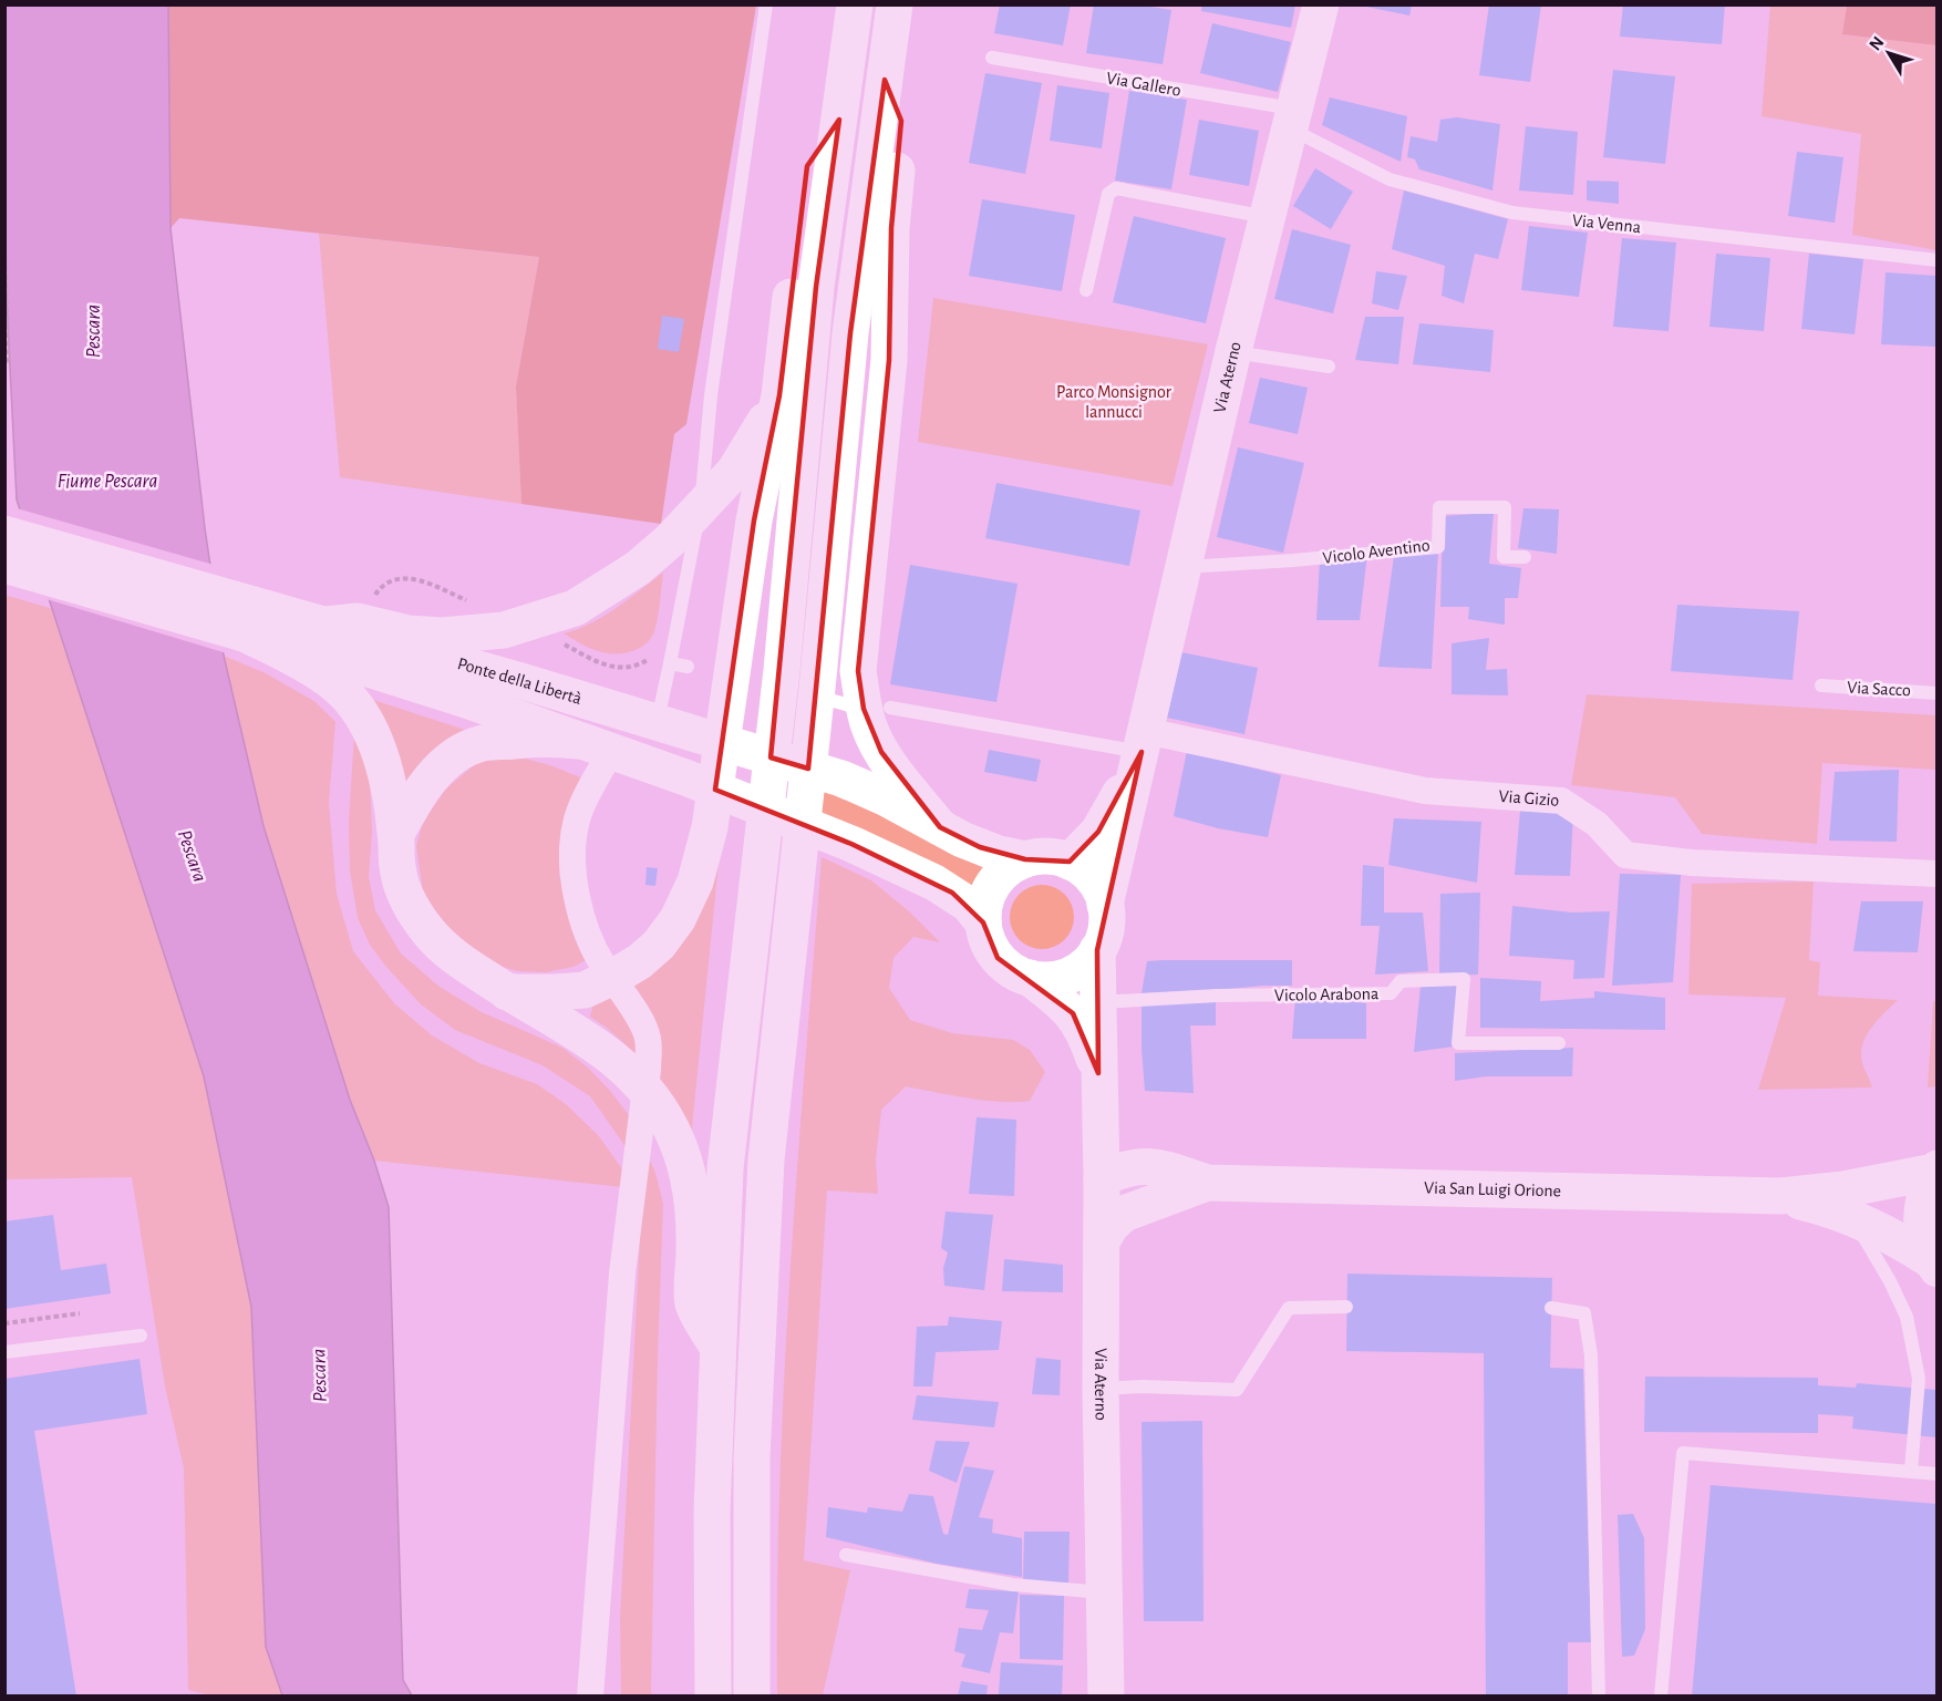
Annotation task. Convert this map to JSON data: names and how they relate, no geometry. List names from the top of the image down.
{
  "streets": {
    "main road": ["Via Aterno", "Ponte della Libertà", "Via San Luigi Orione"],
    "street": ["Via Gizio"],
    "lane": [
      "Via Gallero",
      "Via Venna",
      "Vicolo Aventino",
      "Via Sacco",
      "Vicolo Arabona"
    ]
  },
  "crossings": [
    ["Via Gallero", "Via Venna"],
    ["Via Gallero", "Via Aterno"],
    ["Via Venna", "Via Aterno"],
    ["Via Aterno", "Vicolo Aventino"],
    ["Via Aterno", "Ponte della Libertà"],
    ["Via Aterno", "Via Gizio"],
    ["Via Aterno", "Vicolo Arabona"],
    ["Via Aterno", "Via San Luigi Orione"]
  ],
  "water": ["Pescara", "Fiume Pescara"],
  "parks": ["Parco Monsignor Iannucci"],
  "north": "top left"
}
